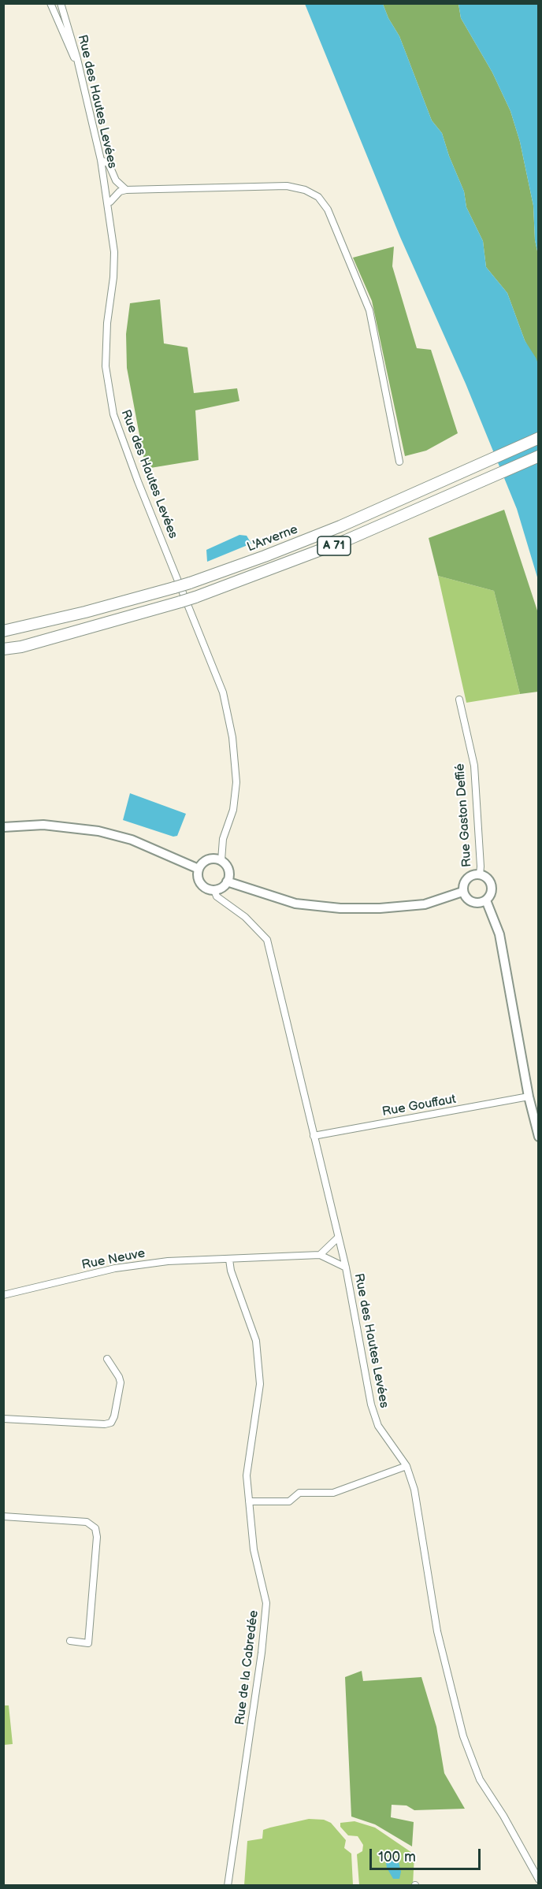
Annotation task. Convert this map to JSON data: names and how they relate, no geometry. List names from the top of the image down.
{
  "streets": {
    "highway": ["L'Arverne", "A 71"],
    "street": [
      "Rue des Hautes Levées",
      "Rue Gaston Deffié",
      "Rue Gouffaut",
      "Rue Neuve",
      "Rue de la Cabredée"
    ]
  },
  "crossings": [
    ["Rue des Hautes Levées", "Rue Gouffaut"],
    ["Rue Neuve", "Rue de la Cabredée"]
  ],
  "scale_bar": "100 m"
}
